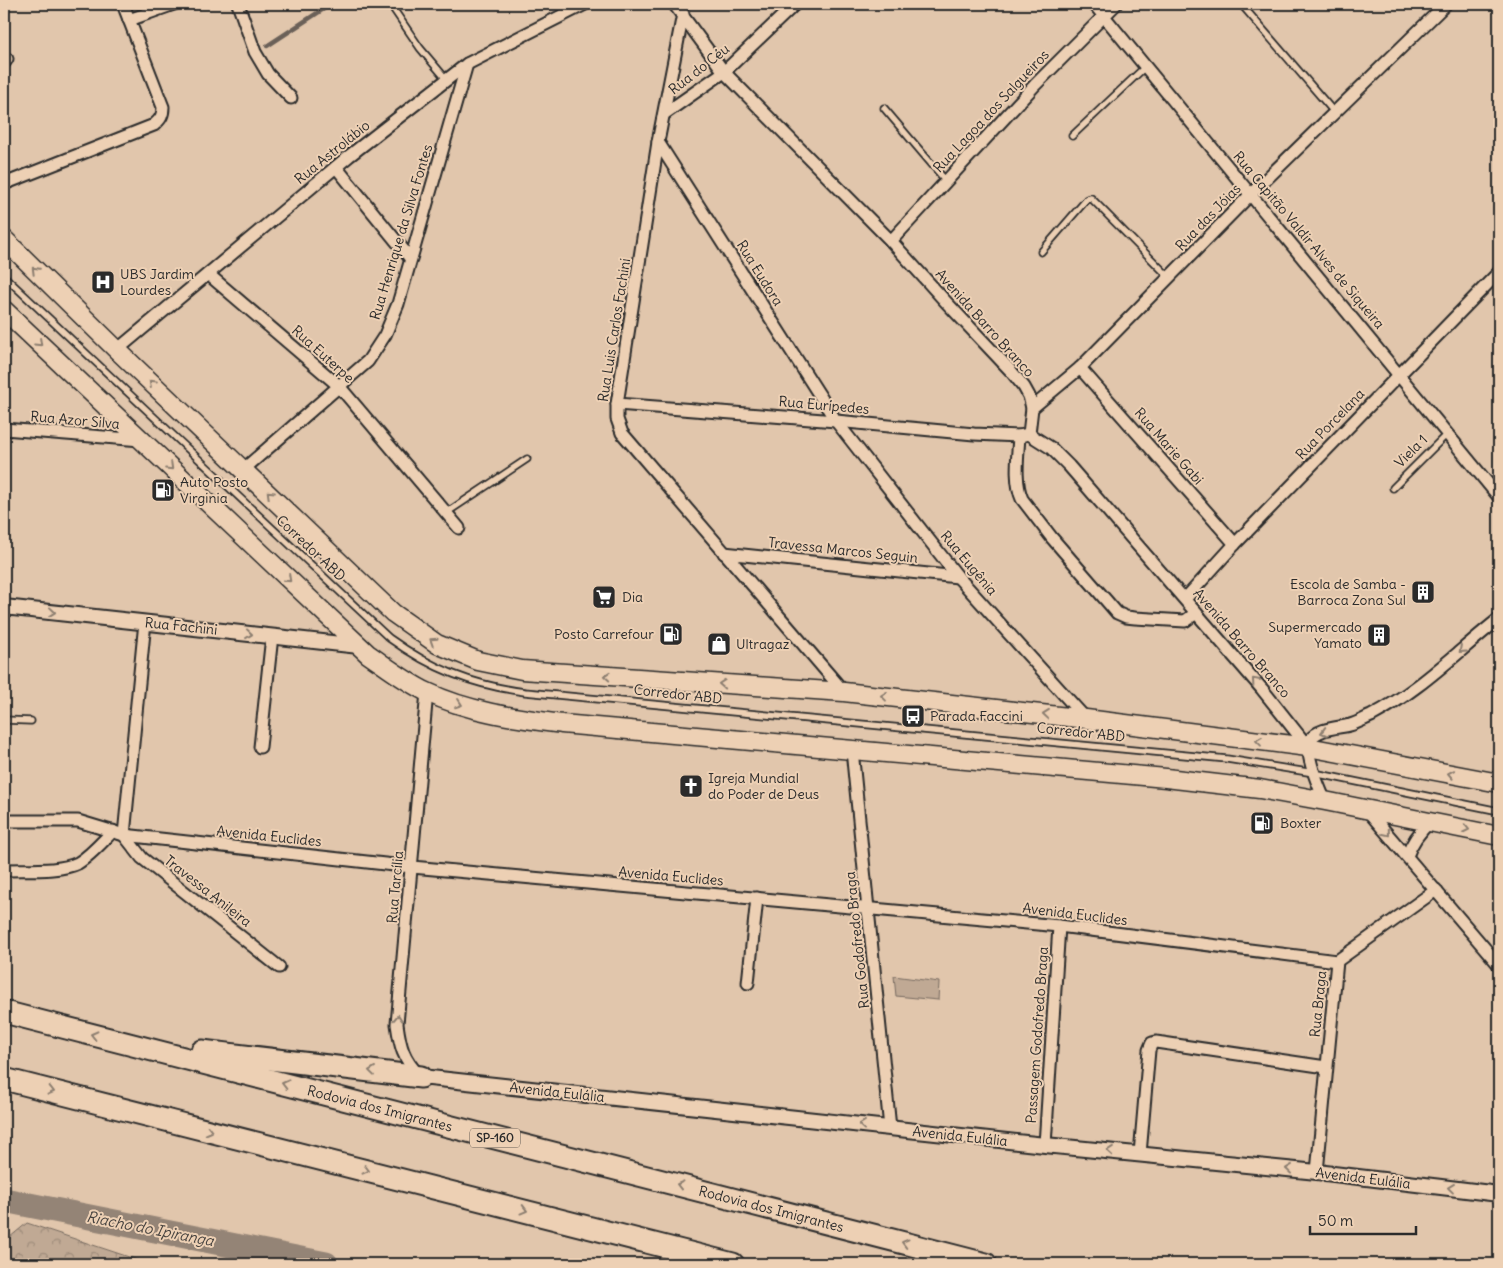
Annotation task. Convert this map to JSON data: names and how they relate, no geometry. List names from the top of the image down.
{
  "streets": {
    "highway": ["Rodovia dos Imigrantes", "SP-160"],
    "street": [
      "Rua do Céu",
      "Rua Lagoa dos Salgueiros",
      "Rua Astrolábio",
      "Rua das Jóias",
      "Rua Henrique da Silva Fontes",
      "Rua Capitão Valdir Alves de Siqueira",
      "Rua Eudora",
      "Avenida Barro Branco",
      "Rua Luis Carlos Fachini",
      "Rua Euterpe",
      "Rua Eurípedes",
      "Rua Azor Silva",
      "Rua Porcelana",
      "Rua Marie Gabi",
      "Travessa Marcos Seguin",
      "Rua Eugênia",
      "Rua Fachini",
      "Avenida Euclides",
      "Rua Tarcília",
      "Travessa Anileira",
      "Rua Godofredo Braga",
      "Rua Braga",
      "Passagem Godofredo Braga",
      "Avenida Eulália"
    ],
    "lane": ["Viela 1", "Corredor ABD"]
  },
  "crossings": [
    ["Rua do Céu", "Avenida Barro Branco"],
    ["Rua do Céu", "Rua Luis Carlos Fachini"],
    ["Rua Lagoa dos Salgueiros", "Rua Capitão Valdir Alves de Siqueira"],
    ["Rua Lagoa dos Salgueiros", "Avenida Barro Branco"],
    ["Rua Astrolábio", "Rua Henrique da Silva Fontes"],
    ["Rua Astrolábio", "Rua Euterpe"],
    ["Rua das Jóias", "Rua Capitão Valdir Alves de Siqueira"],
    ["Rua das Jóias", "Avenida Barro Branco"],
    ["Rua das Jóias", "Rua Marie Gabi"],
    ["Rua Henrique da Silva Fontes", "Rua Euterpe"],
    ["Rua Capitão Valdir Alves de Siqueira", "Rua Porcelana"],
    ["Rua Capitão Valdir Alves de Siqueira", "Viela 1"],
    ["Rua Eudora", "Rua Luis Carlos Fachini"],
    ["Rua Eudora", "Rua Eurípedes"],
    ["Rua Eudora", "Rua Eugênia"],
    ["Avenida Barro Branco", "Rua Luis Carlos Fachini"],
    ["Avenida Barro Branco", "Rua Eurípedes"],
    ["Avenida Barro Branco", "Rua Porcelana"],
    ["Rua Luis Carlos Fachini", "Rua Eurípedes"],
    ["Rua Luis Carlos Fachini", "Travessa Marcos Seguin"],
    ["Rua Eurípedes", "Rua Eugênia"],
    ["Rua Porcelana", "Rua Marie Gabi"],
    ["Travessa Marcos Seguin", "Rua Eugênia"],
    ["Avenida Euclides", "Rua Tarcília"],
    ["Avenida Euclides", "Travessa Anileira"],
    ["Avenida Euclides", "Rua Godofredo Braga"],
    ["Avenida Euclides", "Rua Braga"],
    ["Avenida Euclides", "Passagem Godofredo Braga"],
    ["Rua Tarcília", "Avenida Eulália"],
    ["Rua Godofredo Braga", "Avenida Eulália"],
    ["Rua Braga", "Avenida Eulália"],
    ["Passagem Godofredo Braga", "Avenida Eulália"]
  ],
  "one_way": ["Rua Fachini", "Rua Tarcília", "Avenida Eulália"],
  "water": ["Riacho do Ipiranga"],
  "places": {
    "hospital": ["UBS Jardim Lourdes"],
    "fuel station": ["Auto Posto Virginia", "Posto Carrefour", "Boxter"],
    "building": ["Escola de Samba - Barroca Zona Sul", "Supermercado Yamato"],
    "supermarket": ["Dia"],
    "shop": ["Ultragaz"],
    "bus stop": ["Parada Faccini"],
    "church": ["Igreja Mundial do Poder de Deus"]
  },
  "scale_bar": "50 m"
}
